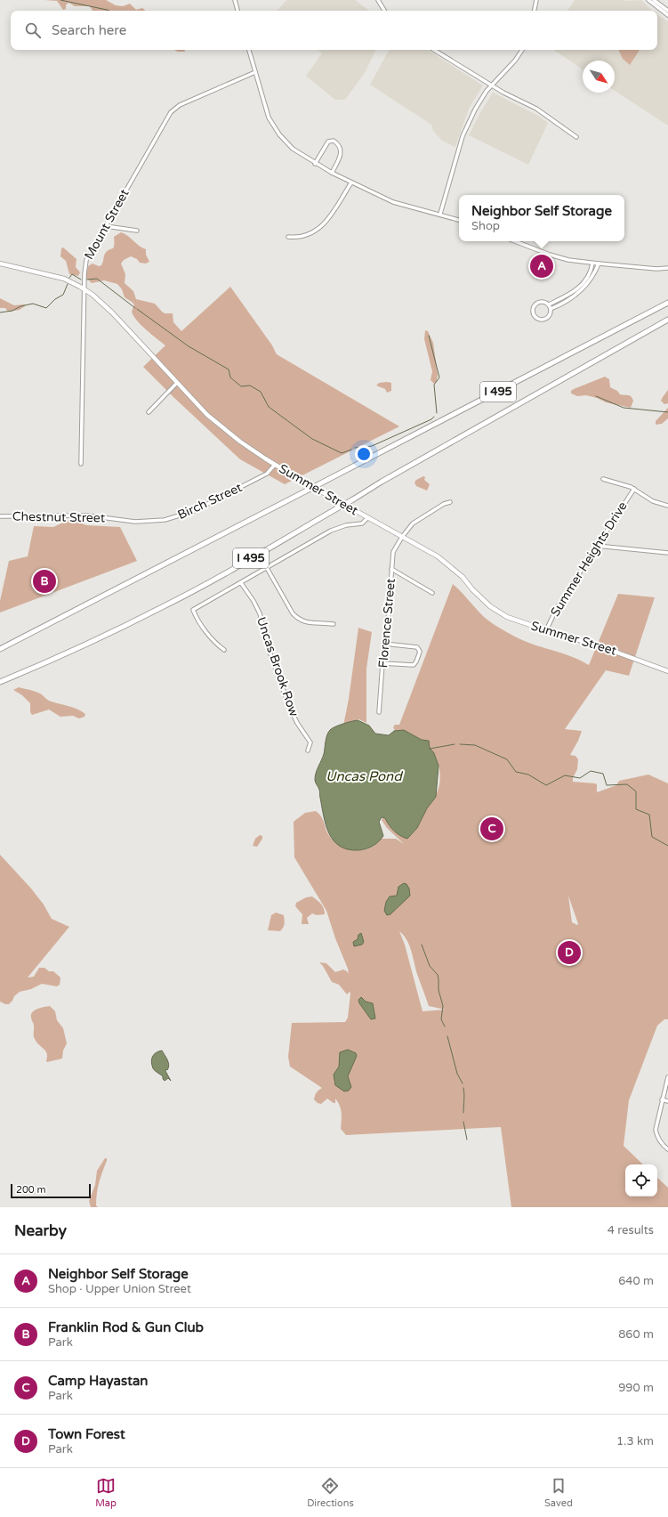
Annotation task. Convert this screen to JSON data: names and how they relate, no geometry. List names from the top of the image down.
{
  "streets": {
    "highway": ["I 495"],
    "main road": ["Summer Street"],
    "street": [
      "Mount Street",
      "Birch Street",
      "Chestnut Street",
      "Summer Heights Drive",
      "Florence Street",
      "Uncas Brook Row"
    ]
  },
  "crossings": [
    ["Mount Street", "Summer Street"],
    ["Summer Street", "Birch Street"],
    ["Summer Street", "Summer Heights Drive"],
    ["Summer Street", "Florence Street"],
    ["Birch Street", "Chestnut Street"]
  ],
  "water": ["Uncas Pond"],
  "scale_bar": "200 m",
  "north": "bottom right",
  "page": {
    "search": "Search here",
    "popup": ["Neighbor Self Storage", "Shop"],
    "pins": [
      "A",
      "B",
      "C",
      "D"
    ],
    "scale": "200 m",
    "heading": ["Nearby", "4 results"],
    "list": [
      {
        "mark": "A",
        "name": "Neighbor Self Storage",
        "note": "Shop · Upper Union Street",
        "value": "640 m"
      },
      {
        "mark": "B",
        "name": "Franklin Rod & Gun Club",
        "note": "Park",
        "value": "860 m"
      },
      {
        "mark": "C",
        "name": "Camp Hayastan",
        "note": "Park",
        "value": "990 m"
      },
      {
        "mark": "D",
        "name": "Town Forest",
        "note": "Park",
        "value": "1.3 km"
      }
    ],
    "nav": ["Map", "Directions", "Saved"]
  }
}
